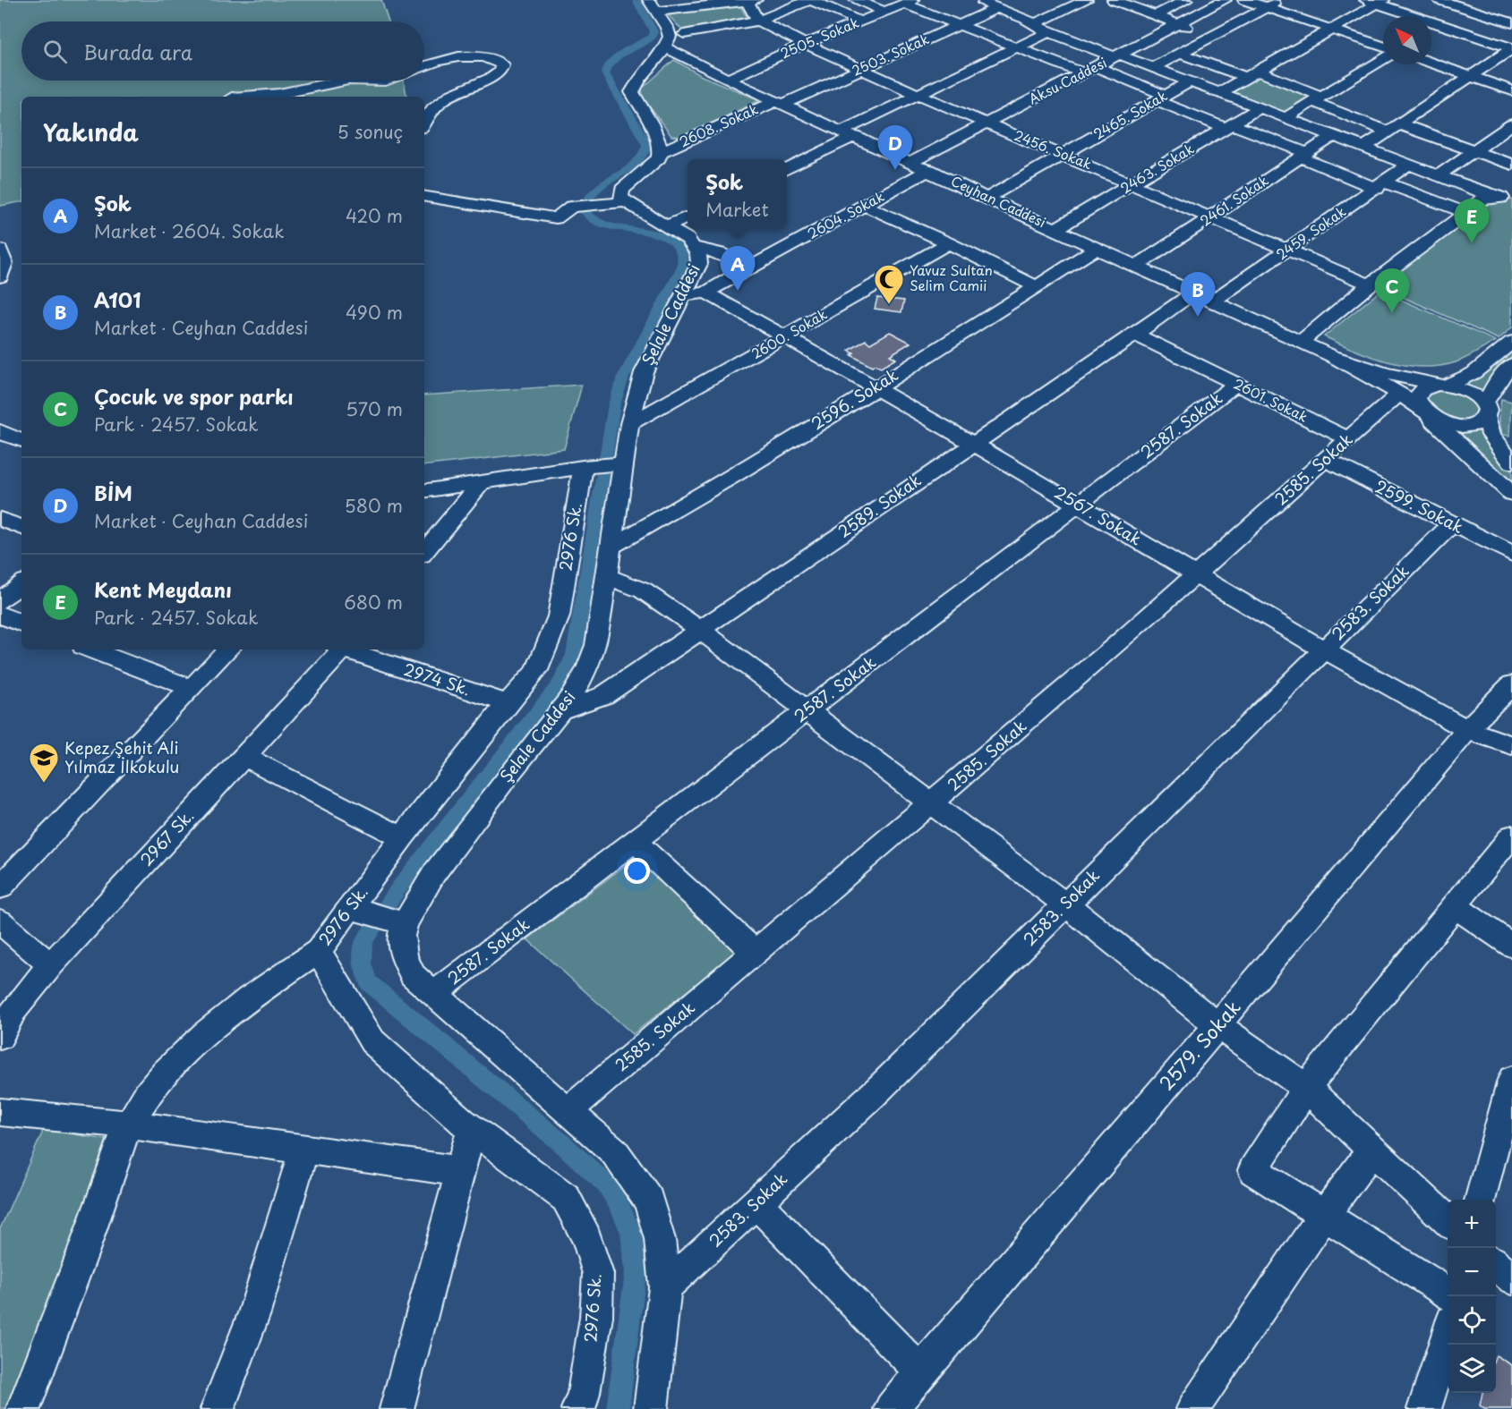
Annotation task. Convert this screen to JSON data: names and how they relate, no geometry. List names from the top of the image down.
{
  "streets": {
    "street": [
      "2505. Sokak",
      "2503. Sokak",
      "Aksu Caddesi",
      "2465. Sokak",
      "2608. Sokak",
      "2456. Sokak",
      "2463. Sokak",
      "2461. Sokak",
      "Ceyhan Caddesi",
      "2604. Sokak",
      "2459. Sokak",
      "Şelale Caddesi",
      "2600. Sokak",
      "2596. Sokak",
      "2601. Sokak",
      "2587. Sokak",
      "2585. Sokak",
      "2589. Sokak",
      "2599. Sokak",
      "2567. Sokak",
      "2976 Sk.",
      "2583. Sokak",
      "2974 Sk.",
      "2967 Sk.",
      "2579. Sokak"
    ]
  },
  "crossings": [
    ["2505. Sokak", "2456. Sokak"],
    ["2505. Sokak", "Ceyhan Caddesi"],
    ["2503. Sokak", "2608. Sokak"],
    ["2503. Sokak", "2456. Sokak"],
    ["2503. Sokak", "Ceyhan Caddesi"],
    ["Aksu Caddesi", "2456. Sokak"],
    ["Aksu Caddesi", "Ceyhan Caddesi"],
    ["2465. Sokak", "2456. Sokak"],
    ["2465. Sokak", "Ceyhan Caddesi"],
    ["2608. Sokak", "Ceyhan Caddesi"],
    ["2456. Sokak", "2463. Sokak"],
    ["2456. Sokak", "2461. Sokak"],
    ["2456. Sokak", "2459. Sokak"],
    ["2463. Sokak", "Ceyhan Caddesi"],
    ["2461. Sokak", "Ceyhan Caddesi"],
    ["Ceyhan Caddesi", "2604. Sokak"],
    ["Ceyhan Caddesi", "2459. Sokak"],
    ["Ceyhan Caddesi", "2596. Sokak"],
    ["Ceyhan Caddesi", "2585. Sokak"],
    ["Ceyhan Caddesi", "2589. Sokak"],
    ["2604. Sokak", "2567. Sokak"],
    ["Şelale Caddesi", "2600. Sokak"],
    ["Şelale Caddesi", "2596. Sokak"],
    ["Şelale Caddesi", "2587. Sokak"],
    ["Şelale Caddesi", "2585. Sokak"],
    ["Şelale Caddesi", "2589. Sokak"],
    ["Şelale Caddesi", "2976 Sk."],
    ["Şelale Caddesi", "2583. Sokak"],
    ["2600. Sokak", "2567. Sokak"],
    ["2596. Sokak", "2567. Sokak"],
    ["2601. Sokak", "2587. Sokak"],
    ["2601. Sokak", "2585. Sokak"],
    ["2601. Sokak", "2589. Sokak"],
    ["2587. Sokak", "2567. Sokak"],
    ["2585. Sokak", "2599. Sokak"],
    ["2585. Sokak", "2567. Sokak"],
    ["2589. Sokak", "2567. Sokak"],
    ["2599. Sokak", "2583. Sokak"],
    ["2567. Sokak", "2583. Sokak"],
    ["2567. Sokak", "2579. Sokak"],
    ["2976 Sk.", "2974 Sk."]
  ],
  "places": {
    "mosque": ["Yavuz Sultan Selim Camii"],
    "school or university": ["Kepez Şehit Ali Yılmaz İlkokulu"]
  },
  "north": "top left",
  "page": {
    "search": "Burada ara",
    "heading": ["Yakında", "5 sonuç"],
    "pins": [
      "D",
      "E",
      "A",
      "C",
      "B"
    ],
    "popup": ["Şok", "Market"],
    "list": [
      {
        "mark": "A",
        "name": "Şok",
        "note": "Market · 2604. Sokak",
        "value": "420 m"
      },
      {
        "mark": "B",
        "name": "A101",
        "note": "Market · Ceyhan Caddesi",
        "value": "490 m"
      },
      {
        "mark": "C",
        "name": "Çocuk ve spor parkı",
        "note": "Park · 2457. Sokak",
        "value": "570 m"
      },
      {
        "mark": "D",
        "name": "BİM",
        "note": "Market · Ceyhan Caddesi",
        "value": "580 m"
      },
      {
        "mark": "E",
        "name": "Kent Meydanı",
        "note": "Park · 2457. Sokak",
        "value": "680 m"
      }
    ],
    "map_buttons": ["+", "−"]
  }
}
